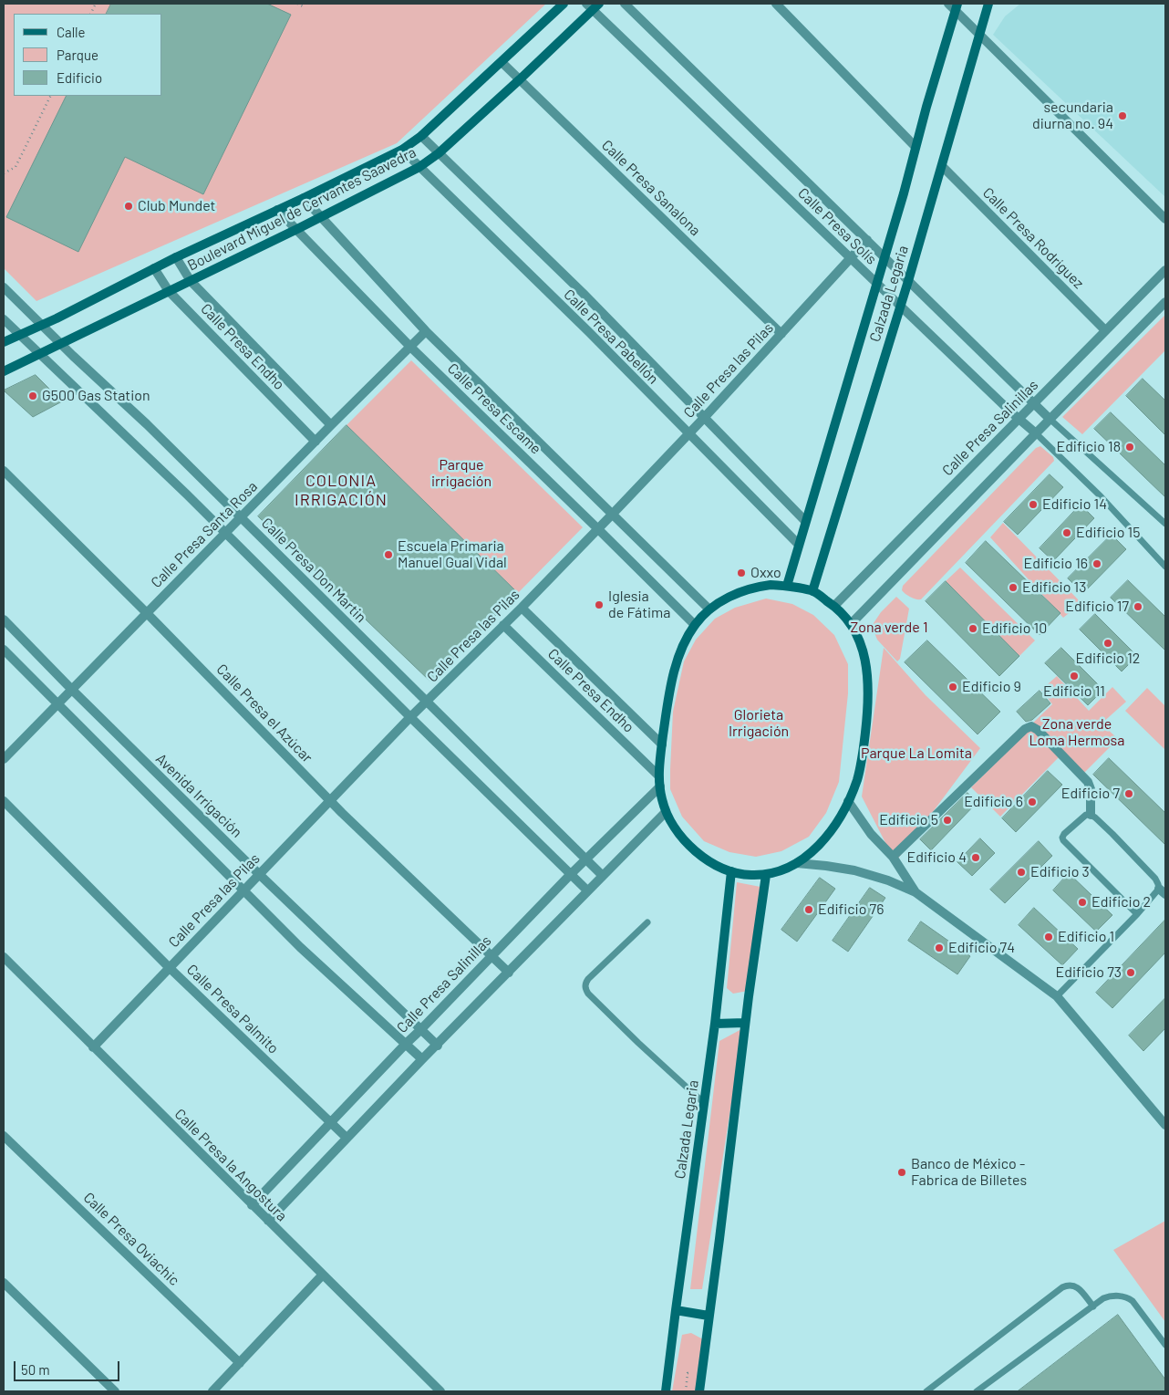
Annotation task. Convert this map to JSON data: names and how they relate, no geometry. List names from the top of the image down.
{
  "streets": {
    "main road": ["Boulevard Miguel de Cervantes Saavedra", "Calzada Legaria"],
    "street": [
      "Calle Presa Sanalona",
      "Calle Presa Solís",
      "Calle Presa Rodríguez",
      "Calle Presa Pabellón",
      "Calle Presa Endho",
      "Calle Presa las Pilas",
      "Calle Presa Escame",
      "Calle Presa Salinillas",
      "Calle Presa Santa Rosa",
      "Calle Presa Don Martin",
      "Calle Presa el Azúcar",
      "Avenida Irrigación",
      "Calle Presa Palmito",
      "Calle Presa la Angostura",
      "Calle Presa Oviachic"
    ]
  },
  "crossings": [
    ["Calle Presa Sanalona", "Boulevard Miguel de Cervantes Saavedra"],
    ["Calle Presa Sanalona", "Calle Presa las Pilas"],
    ["Boulevard Miguel de Cervantes Saavedra", "Calle Presa Solís"],
    ["Boulevard Miguel de Cervantes Saavedra", "Calle Presa Pabellón"],
    ["Boulevard Miguel de Cervantes Saavedra", "Calle Presa Endho"],
    ["Boulevard Miguel de Cervantes Saavedra", "Calle Presa Escame"],
    ["Boulevard Miguel de Cervantes Saavedra", "Calle Presa Don Martin"],
    ["Calle Presa Solís", "Calzada Legaria"],
    ["Calle Presa Solís", "Calle Presa las Pilas"],
    ["Calle Presa Solís", "Calle Presa Salinillas"],
    ["Calle Presa Rodríguez", "Calzada Legaria"],
    ["Calle Presa Rodríguez", "Calle Presa Salinillas"],
    ["Calzada Legaria", "Calle Presa Pabellón"],
    ["Calle Presa Pabellón", "Calle Presa las Pilas"],
    ["Calle Presa Endho", "Calle Presa las Pilas"],
    ["Calle Presa Endho", "Calle Presa Santa Rosa"],
    ["Calle Presa las Pilas", "Calle Presa Escame"],
    ["Calle Presa las Pilas", "Calle Presa Don Martin"],
    ["Calle Presa las Pilas", "Calle Presa el Azúcar"],
    ["Calle Presa las Pilas", "Avenida Irrigación"],
    ["Calle Presa las Pilas", "Calle Presa Palmito"],
    ["Calle Presa las Pilas", "Calle Presa la Angostura"],
    ["Calle Presa Escame", "Calle Presa Santa Rosa"],
    ["Calle Presa Salinillas", "Calle Presa Don Martin"],
    ["Calle Presa Salinillas", "Calle Presa el Azúcar"],
    ["Calle Presa Salinillas", "Avenida Irrigación"],
    ["Calle Presa Salinillas", "Calle Presa Palmito"],
    ["Calle Presa Salinillas", "Calle Presa la Angostura"],
    ["Calle Presa Santa Rosa", "Calle Presa Don Martin"],
    ["Calle Presa Santa Rosa", "Calle Presa el Azúcar"],
    ["Calle Presa Santa Rosa", "Avenida Irrigación"]
  ],
  "districts": ["COLONIA IRRIGACIÓN"],
  "parks": [
    "Parque irrigación",
    "Zona verde 1",
    "Glorieta Irrigación",
    "Zona verde Loma Hermosa",
    "Parque La Lomita"
  ],
  "places": [
    "secundaria diurna no. 94",
    "Club Mundet",
    "G500 Gas Station",
    "Edificio 18",
    "Edificio 14",
    "Edificio 15",
    "Escuela Primaria Manuel Gual Vidal",
    "Edificio 16",
    "Oxxo",
    "Edificio 13",
    "Iglesia de Fátima",
    "Edificio 17",
    "Edificio 10",
    "Edificio 12",
    "Edificio 11",
    "Edificio 9",
    "Edificio 7",
    "Edificio 6",
    "Edificio 5",
    "Edificio 4",
    "Edificio 3",
    "Edificio 2",
    "Edificio 76",
    "Edificio 1",
    "Edificio 74",
    "Edificio 73",
    "Banco de México - Fabrica de Billetes"
  ],
  "legend": ["Calle", "Parque", "Edificio"],
  "scale_bar": "50 m"
}
